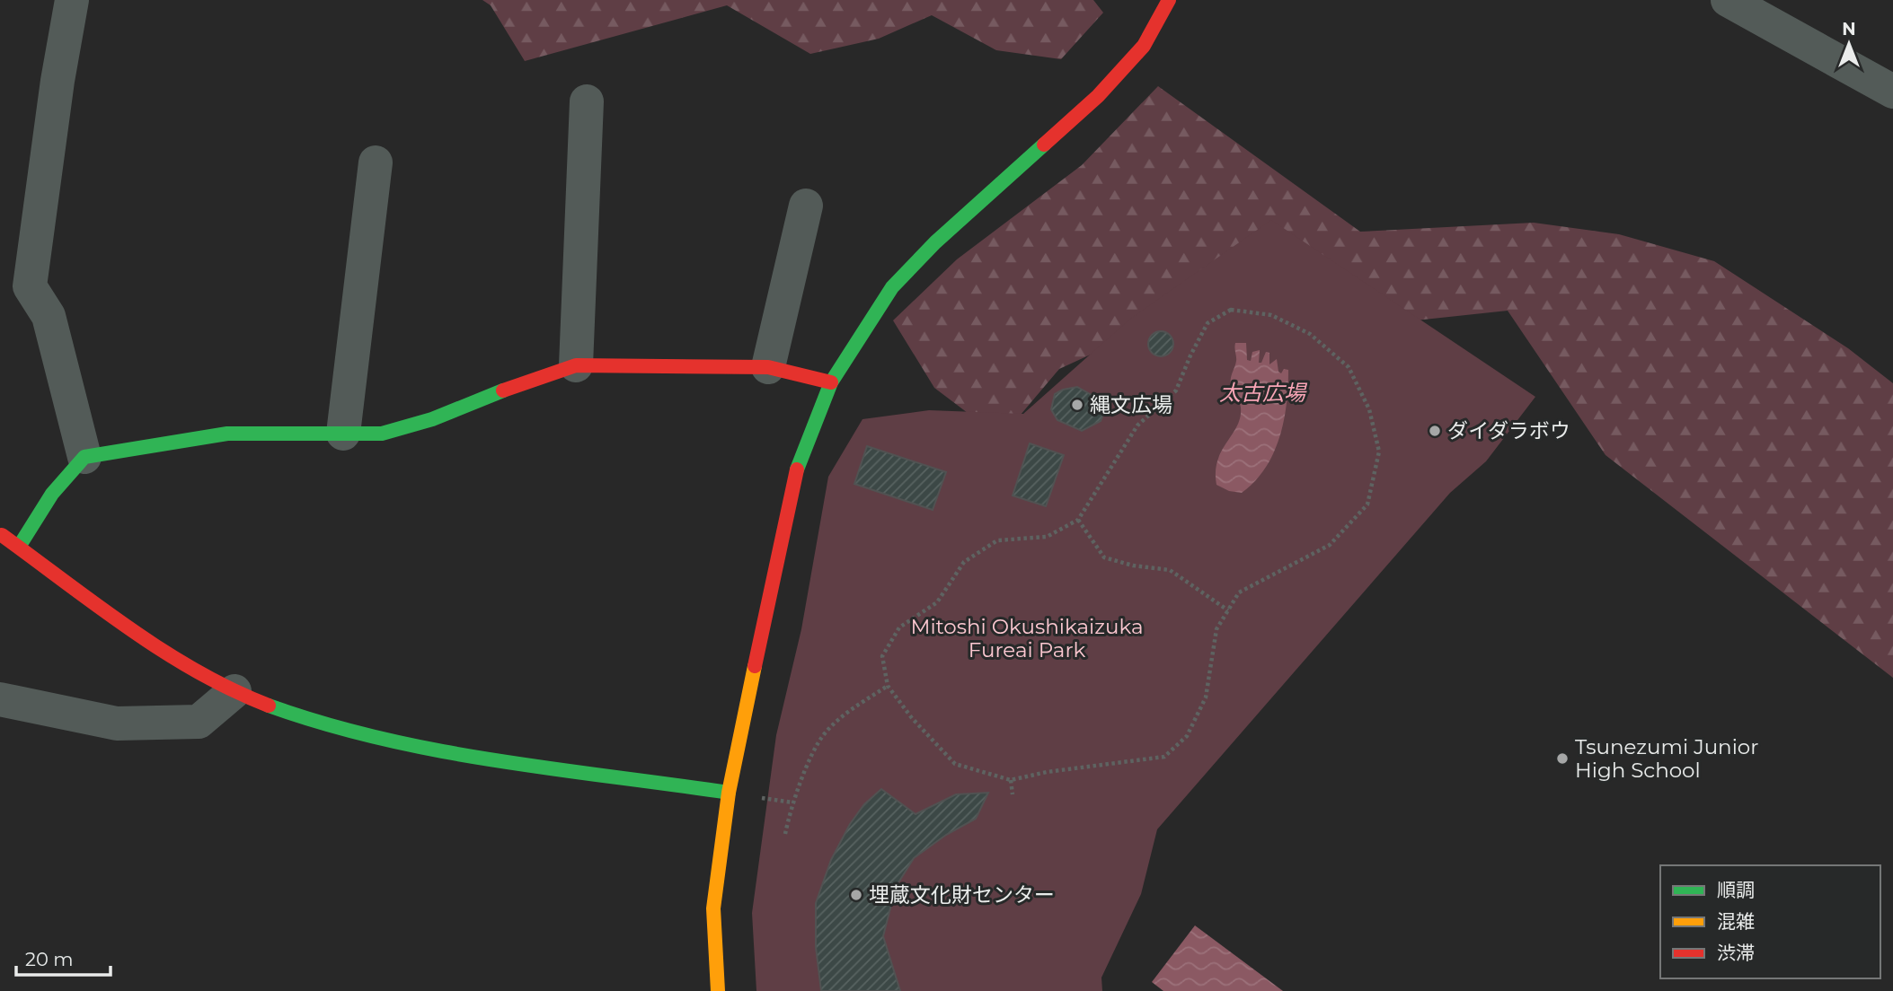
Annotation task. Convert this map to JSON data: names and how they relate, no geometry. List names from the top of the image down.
{
  "water": ["太古広場"],
  "parks": ["Mitoshi Okushikaizuka Fureai Park"],
  "places": [
    "縄文広場",
    "ダイダラボウ",
    "Tsunezumi Junior High School",
    "埋蔵文化財センター"
  ],
  "legend": ["順調", "混雑", "渋滞"],
  "scale_bar": "20 m",
  "north": "top"
}
